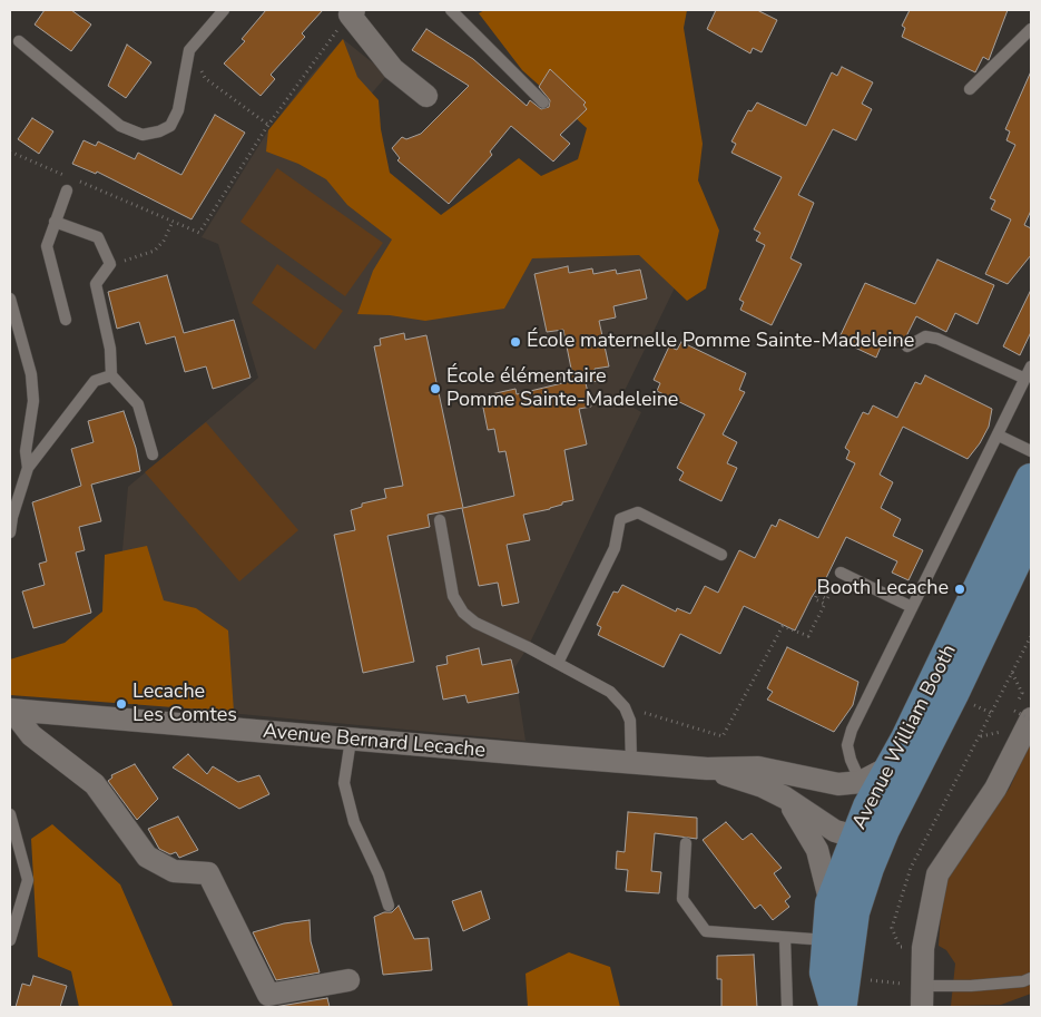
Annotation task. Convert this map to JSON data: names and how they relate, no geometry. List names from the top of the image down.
{
  "streets": {
    "street": ["Avenue William Booth", "Avenue Bernard Lecache"]
  },
  "crossings": [
    ["Avenue William Booth", "Avenue Bernard Lecache"]
  ],
  "places": [
    "École maternelle Pomme Sainte-Madeleine",
    "École élémentaire Pomme Sainte-Madeleine",
    "Booth Lecache",
    "Lecache Les Comtes"
  ]
}
